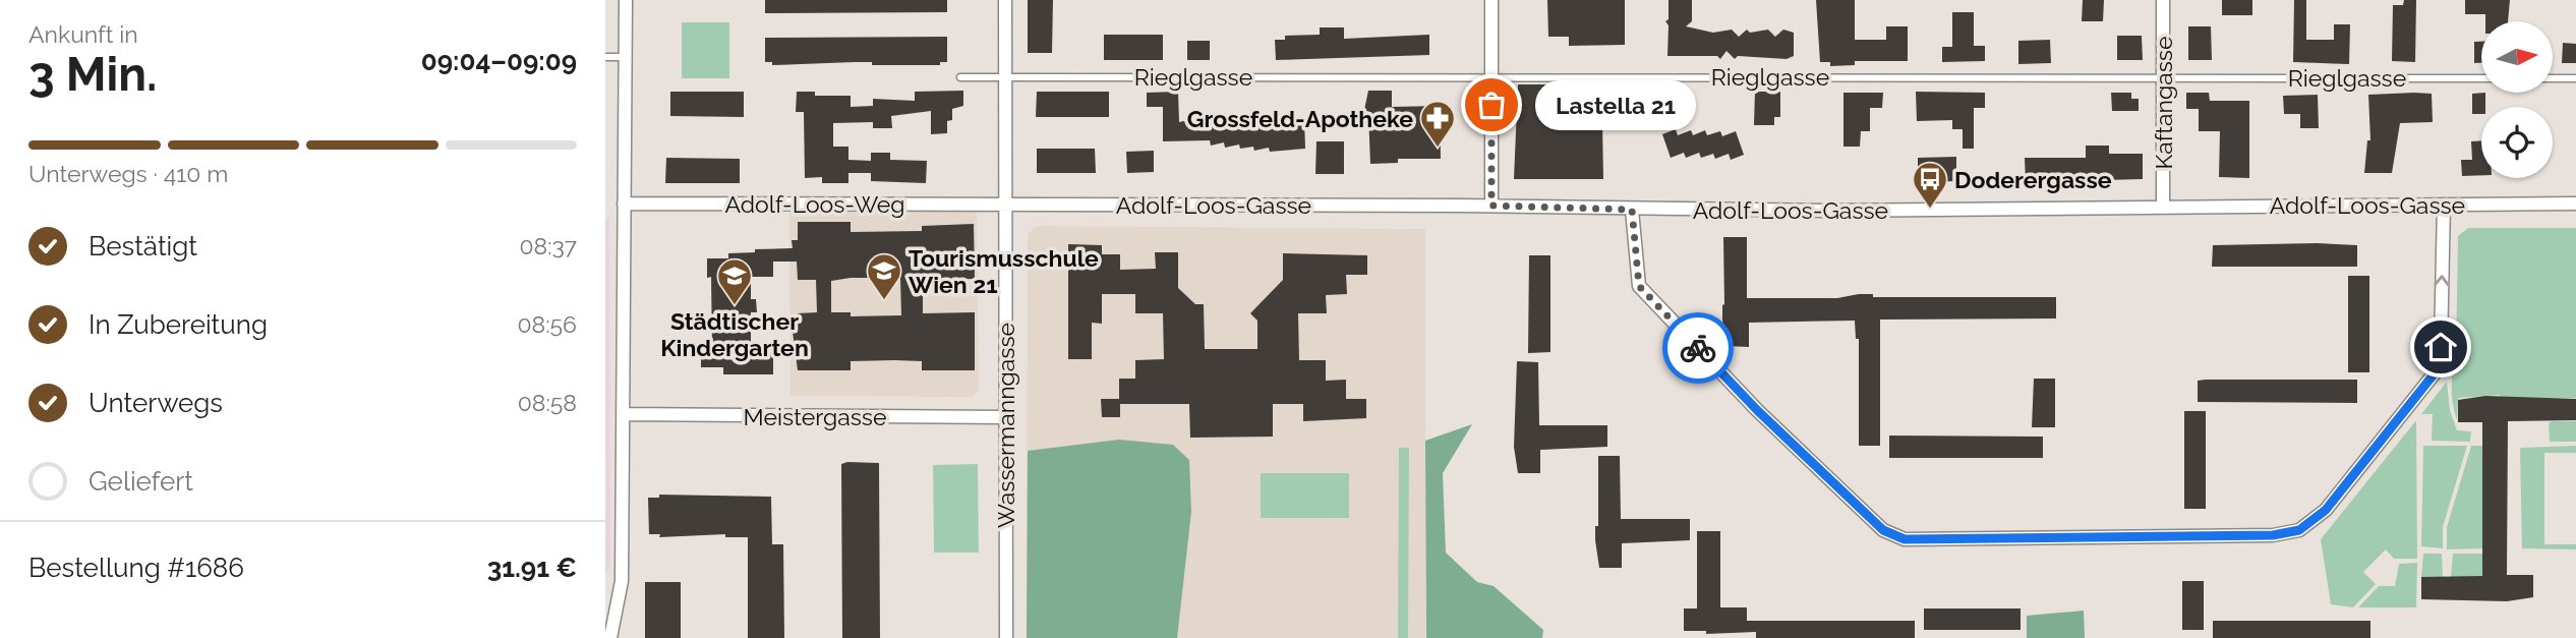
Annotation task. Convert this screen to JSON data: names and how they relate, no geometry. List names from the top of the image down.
{
  "streets": {
    "street": [
      "Kaftangasse",
      "Adolf-Loos-Weg",
      "Adolf-Loos-Gasse",
      "Meistergasse",
      "Wassermanngasse"
    ],
    "lane": ["Rieglgasse"]
  },
  "crossings": [
    ["Rieglgasse", "Kaftangasse"],
    ["Rieglgasse", "Wassermanngasse"],
    ["Kaftangasse", "Adolf-Loos-Gasse"],
    ["Adolf-Loos-Weg", "Adolf-Loos-Gasse"],
    ["Adolf-Loos-Weg", "Wassermanngasse"],
    ["Adolf-Loos-Gasse", "Wassermanngasse"],
    ["Meistergasse", "Wassermanngasse"]
  ],
  "places": {
    "other": ["Lastella 21"],
    "pharmacy": ["Grossfeld-Apotheke"],
    "bus stop": ["Doderergasse"],
    "school or university": ["Tourismusschule Wien 21", "Städtischer Kindergarten"]
  },
  "north": "right",
  "page": {
    "heading": ["3 Min.", "Ankunft in", "09:04–09:09"],
    "panel": ["Bestellung #1686", "31.91 €"],
    "bubble": "Lastella 21",
    "bar": "Unterwegs · 410 m",
    "list": [
      ["Bestätigt", "08:37"],
      ["In Zubereitung", "08:56"],
      ["Unterwegs", "08:58"],
      "Geliefert"
    ]
  }
}
